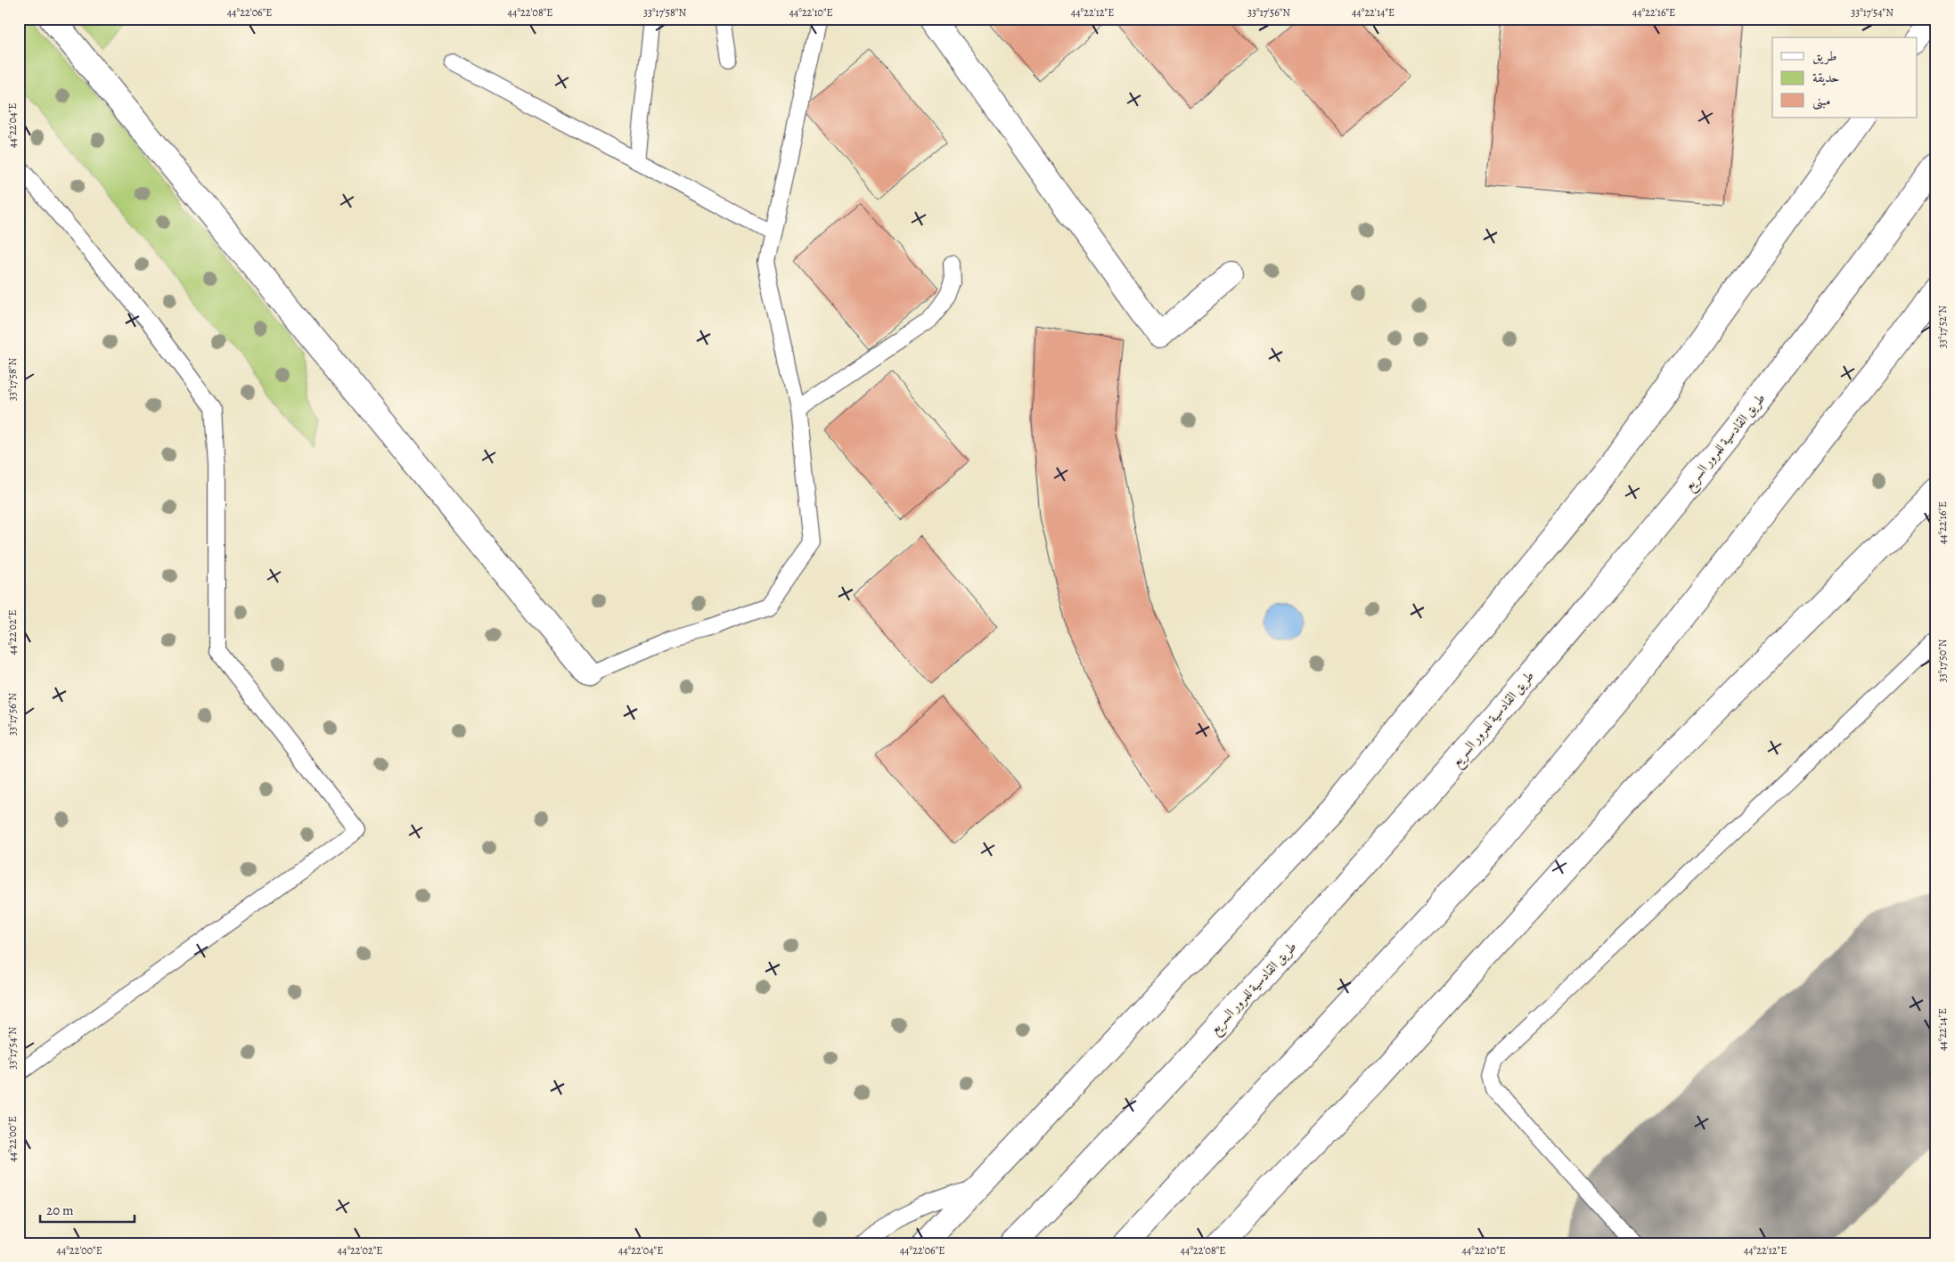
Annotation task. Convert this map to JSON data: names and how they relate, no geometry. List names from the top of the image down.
{
  "streets": {
    "main road": ["طريق القادسية للمرور السريع"]
  },
  "legend": ["طريق", "حديقة", "مبنى"],
  "scale_bar": "20 m",
  "coordinates": [
    "44°22'06\"E",
    "44°22'08\"E",
    "33°17'58\"N",
    "44°22'10\"E",
    "44°22'12\"E",
    "33°17'56\"N",
    "44°22'14\"E",
    "44°22'16\"E",
    "33°17'54\"N",
    "44°22'04\"E",
    "33°17'52\"N",
    "44°22'02\"E",
    "33°17'50\"N",
    "44°22'00\"E"
  ]
}
